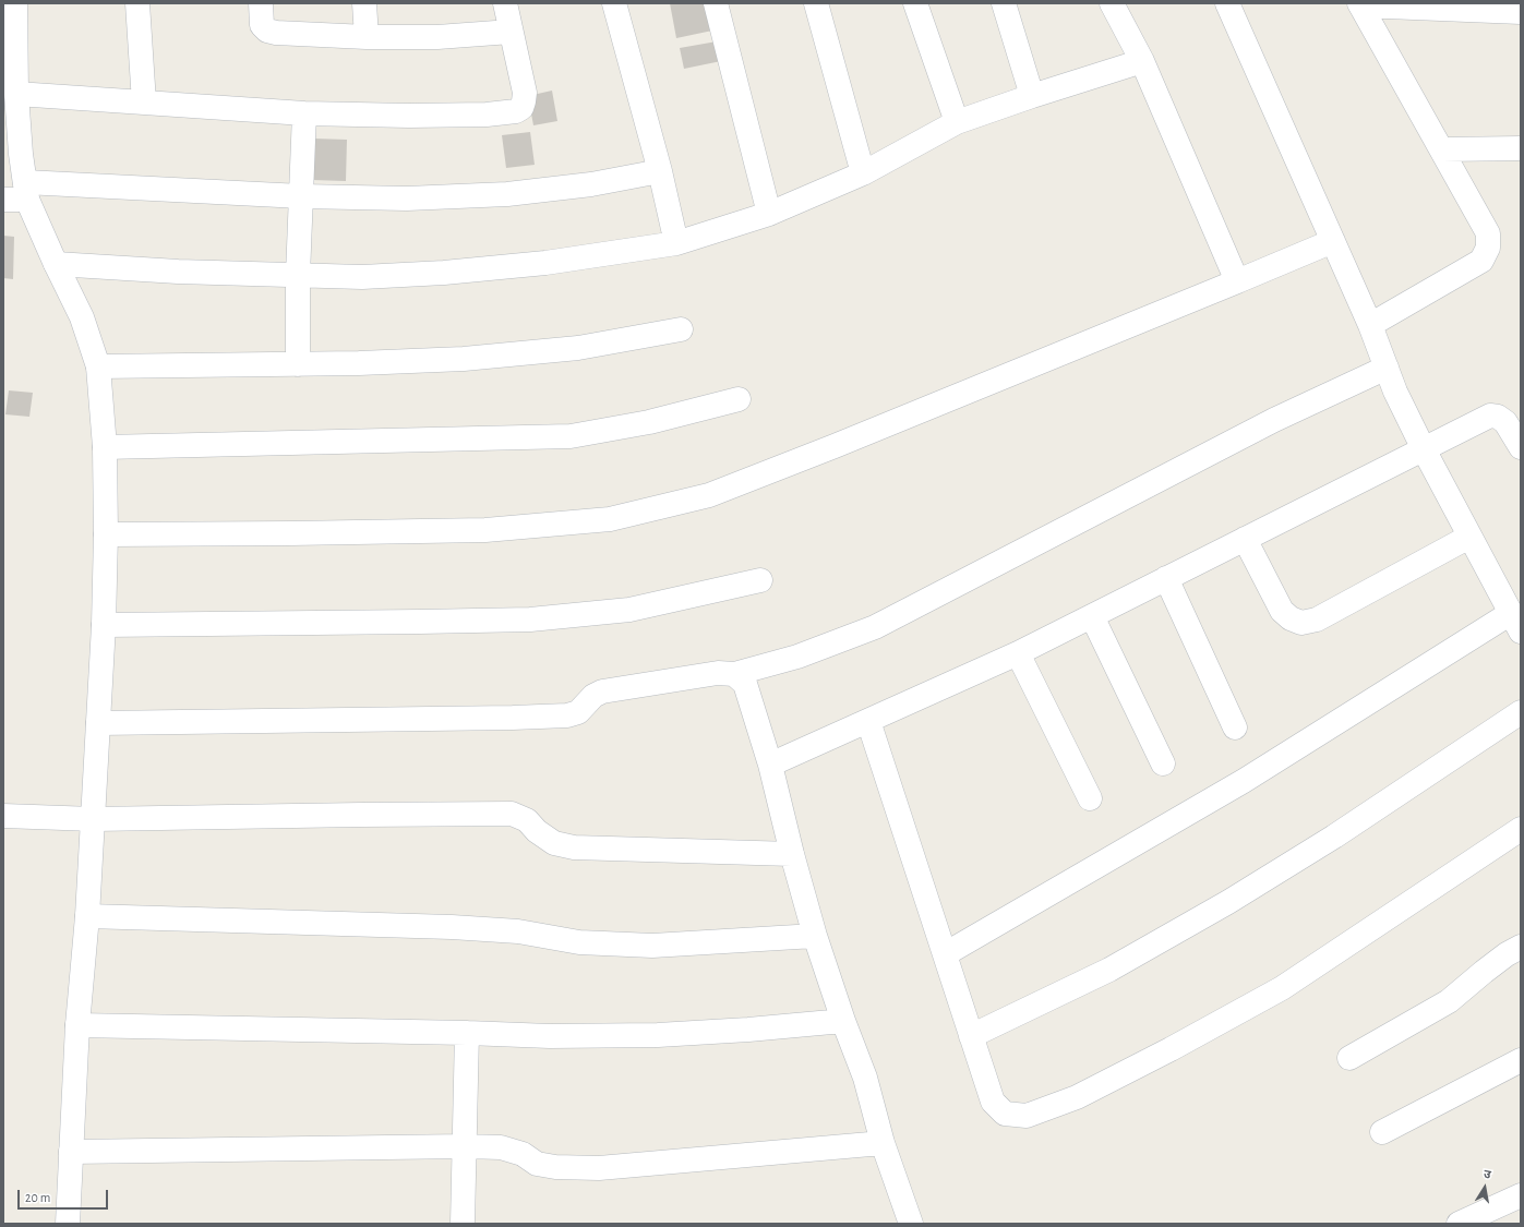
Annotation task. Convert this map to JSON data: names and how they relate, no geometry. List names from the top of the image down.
{
  "scale_bar": "20 m",
  "north": "top"
}
